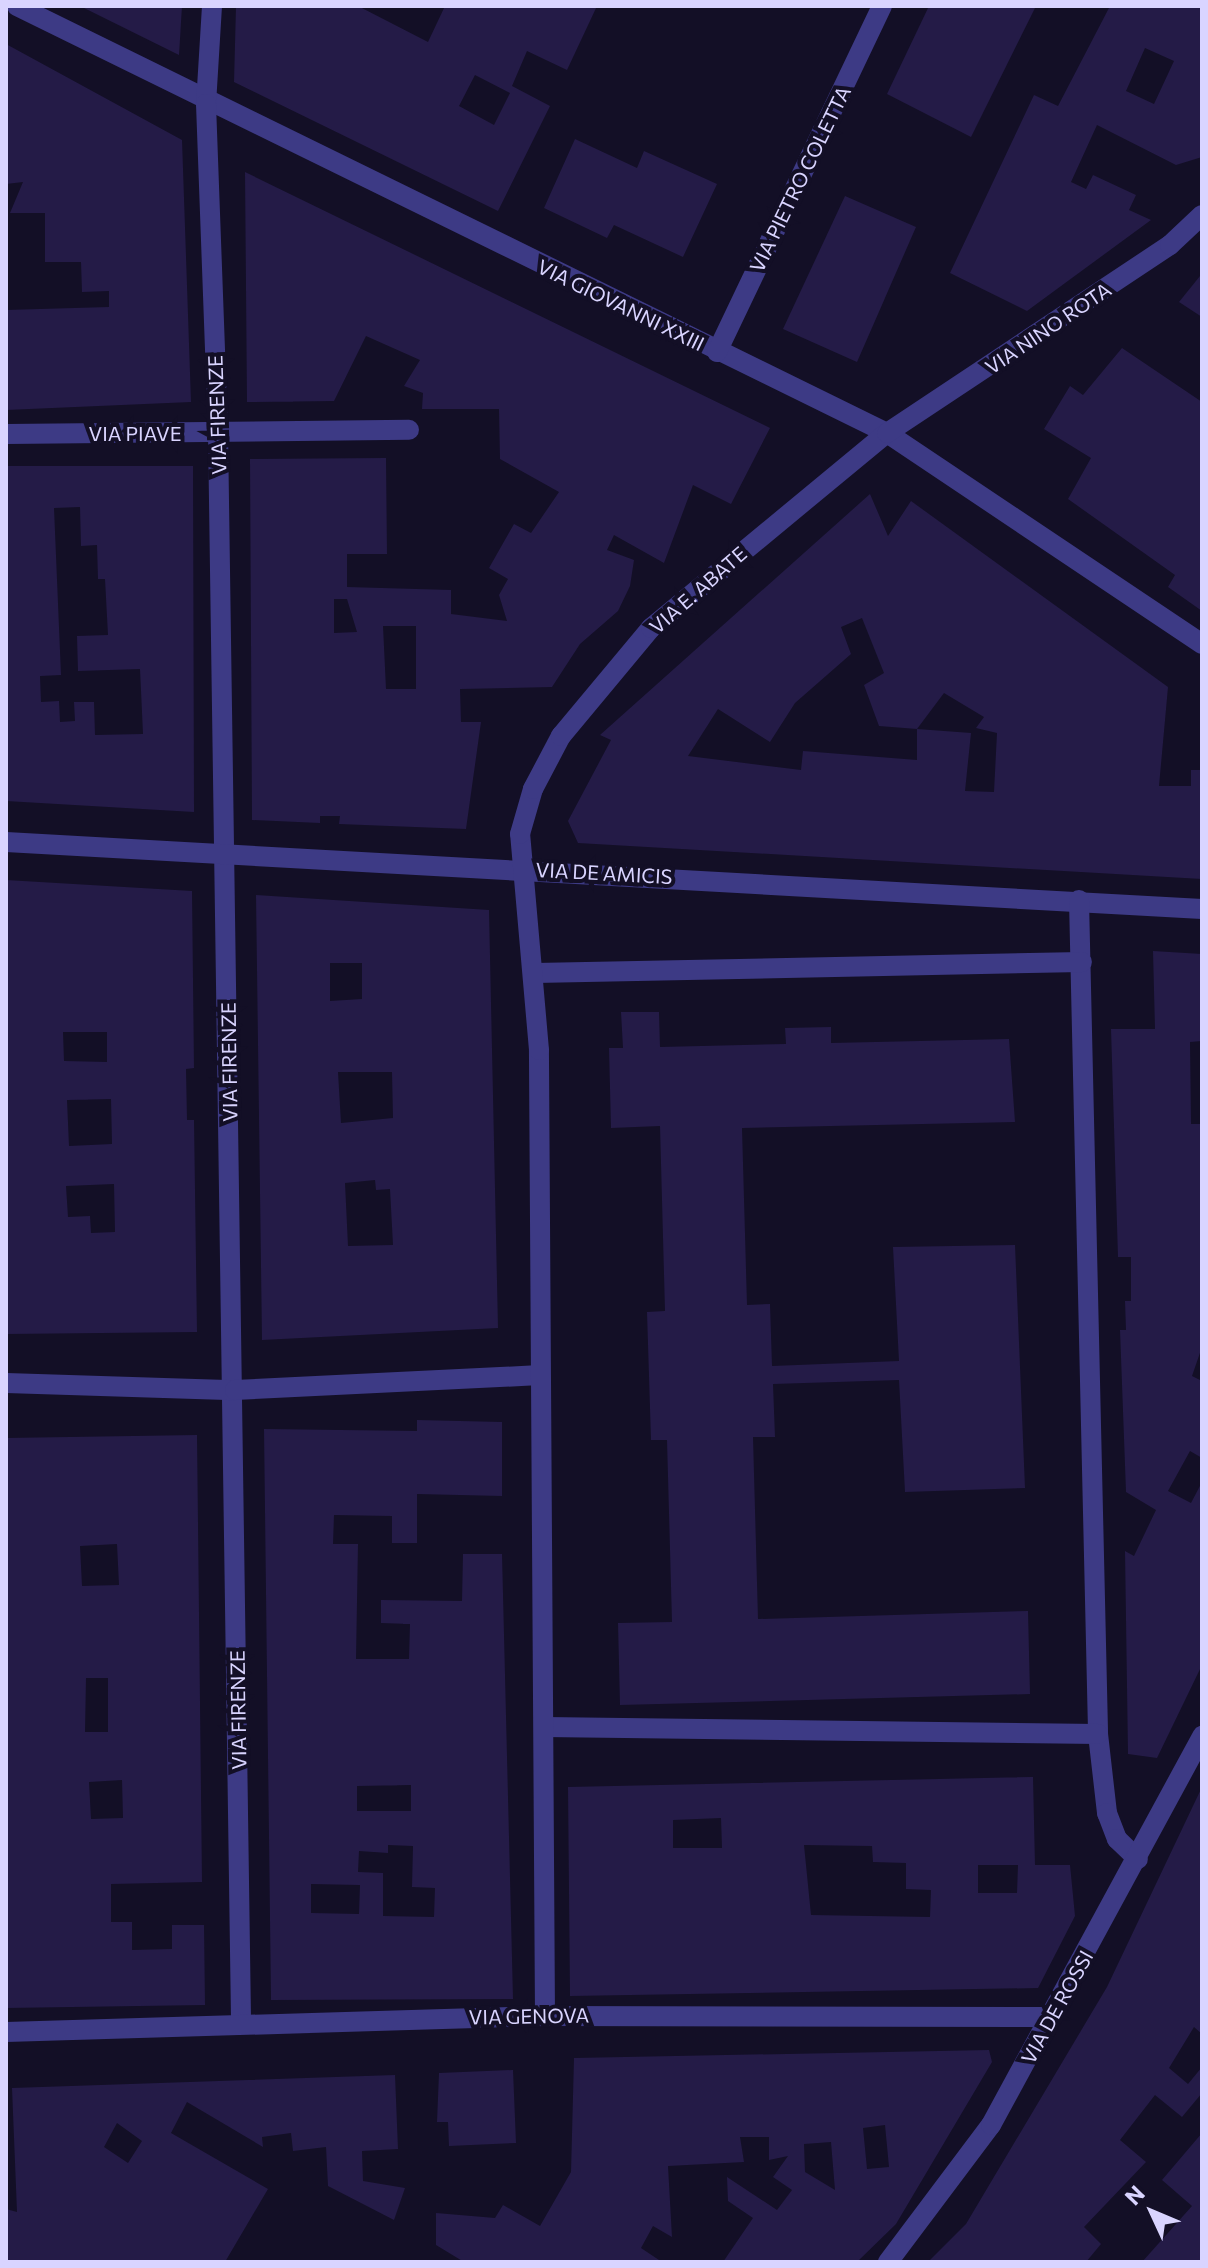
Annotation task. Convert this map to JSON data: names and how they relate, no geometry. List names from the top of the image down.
{
  "streets": {
    "street": [
      "VIA PIETRO COLETTA",
      "VIA GIOVANNI XXIII",
      "VIA NINO ROTA",
      "VIA FIRENZE",
      "VIA PIAVE",
      "VIA E. ABATE",
      "VIA DE AMICIS",
      "VIA DE ROSSI",
      "VIA GENOVA"
    ]
  },
  "crossings": [
    ["VIA PIETRO COLETTA", "VIA GIOVANNI XXIII"],
    ["VIA GIOVANNI XXIII", "VIA NINO ROTA"],
    ["VIA GIOVANNI XXIII", "VIA FIRENZE"],
    ["VIA GIOVANNI XXIII", "VIA E. ABATE"],
    ["VIA NINO ROTA", "VIA E. ABATE"],
    ["VIA FIRENZE", "VIA PIAVE"],
    ["VIA FIRENZE", "VIA DE AMICIS"],
    ["VIA FIRENZE", "VIA GENOVA"],
    ["VIA E. ABATE", "VIA DE AMICIS"],
    ["VIA E. ABATE", "VIA GENOVA"],
    ["VIA DE ROSSI", "VIA GENOVA"]
  ],
  "north": "top left"
}
